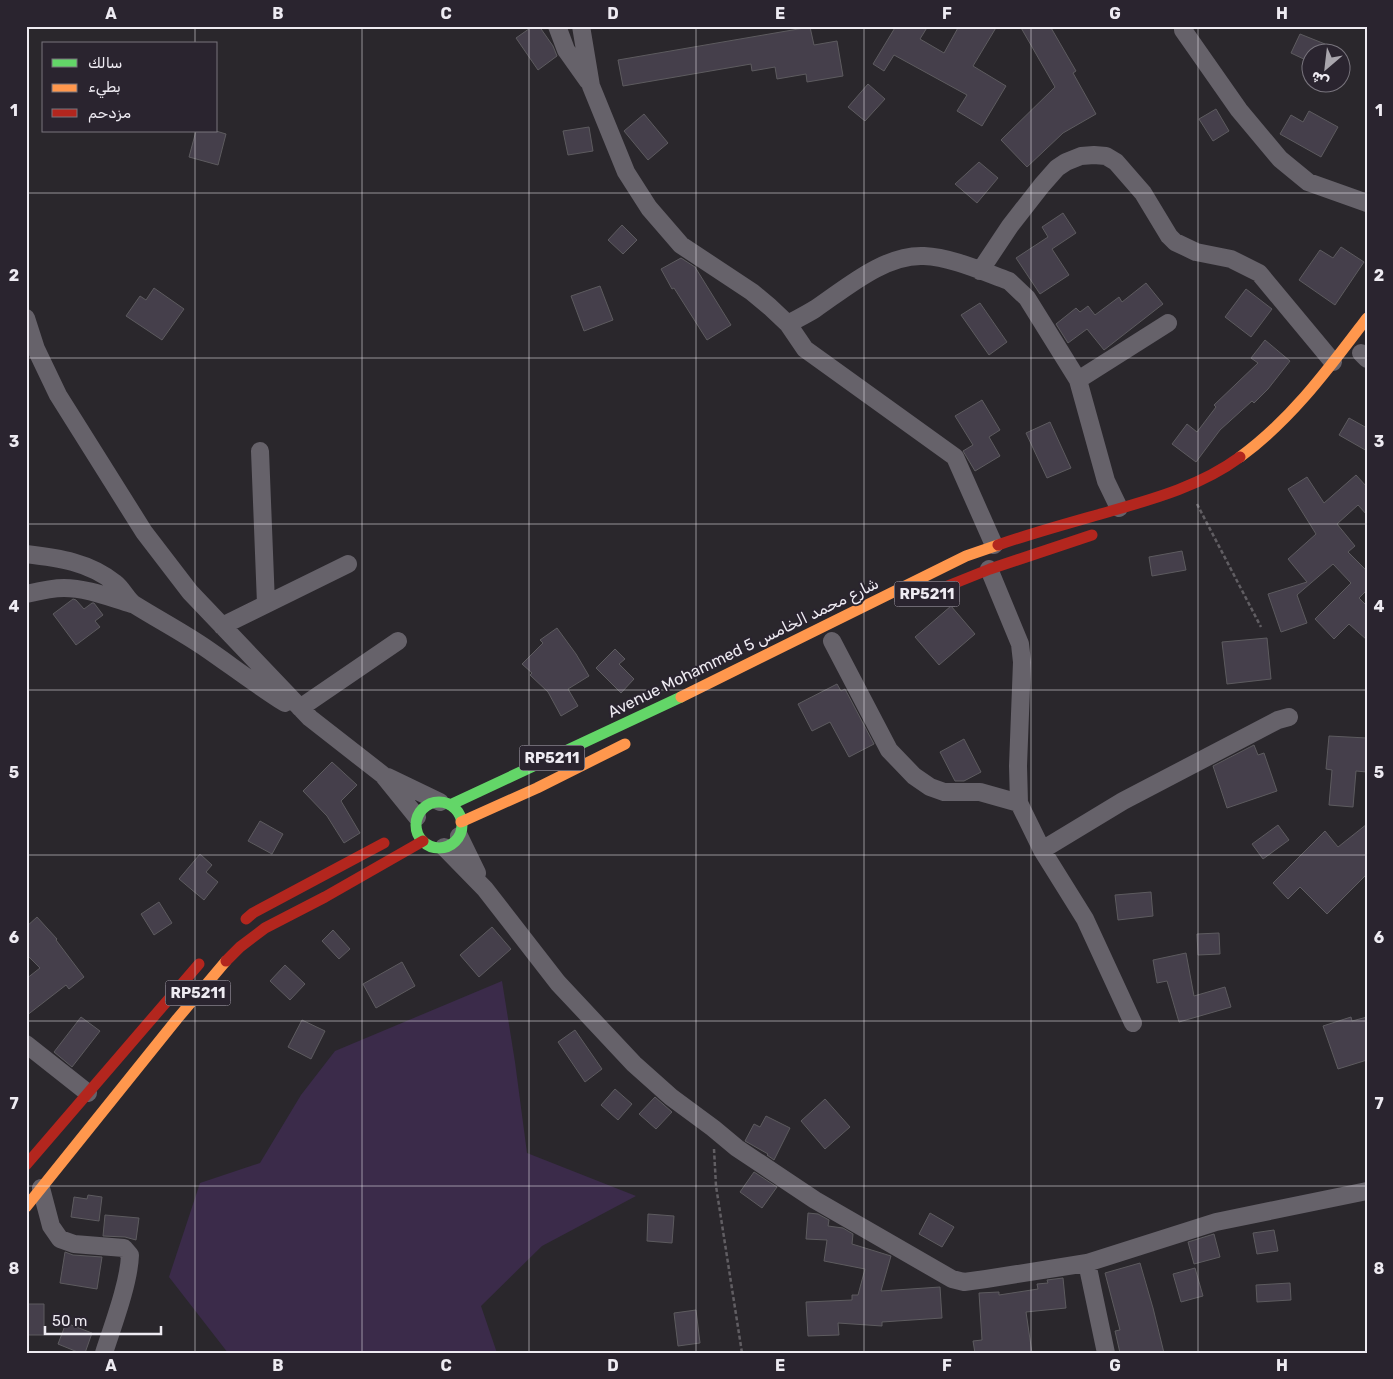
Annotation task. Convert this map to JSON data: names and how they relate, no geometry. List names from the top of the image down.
{
  "streets": {
    "main road": ["RP5211", "Avenue Mohammed 5 شارع محمد الخامس"]
  },
  "crossings": [
    ["RP5211", "Avenue Mohammed 5 شارع محمد الخامس"]
  ],
  "legend": ["سالك", "بطيء", "مزدحم"],
  "scale_bar": "50 m",
  "north": "bottom left",
  "grid": {
    "columns": [
      "A",
      "B",
      "C",
      "D",
      "E",
      "F",
      "G",
      "H"
    ],
    "rows": [
      "1",
      "2",
      "3",
      "4",
      "5",
      "6",
      "7",
      "8"
    ]
  }
}
